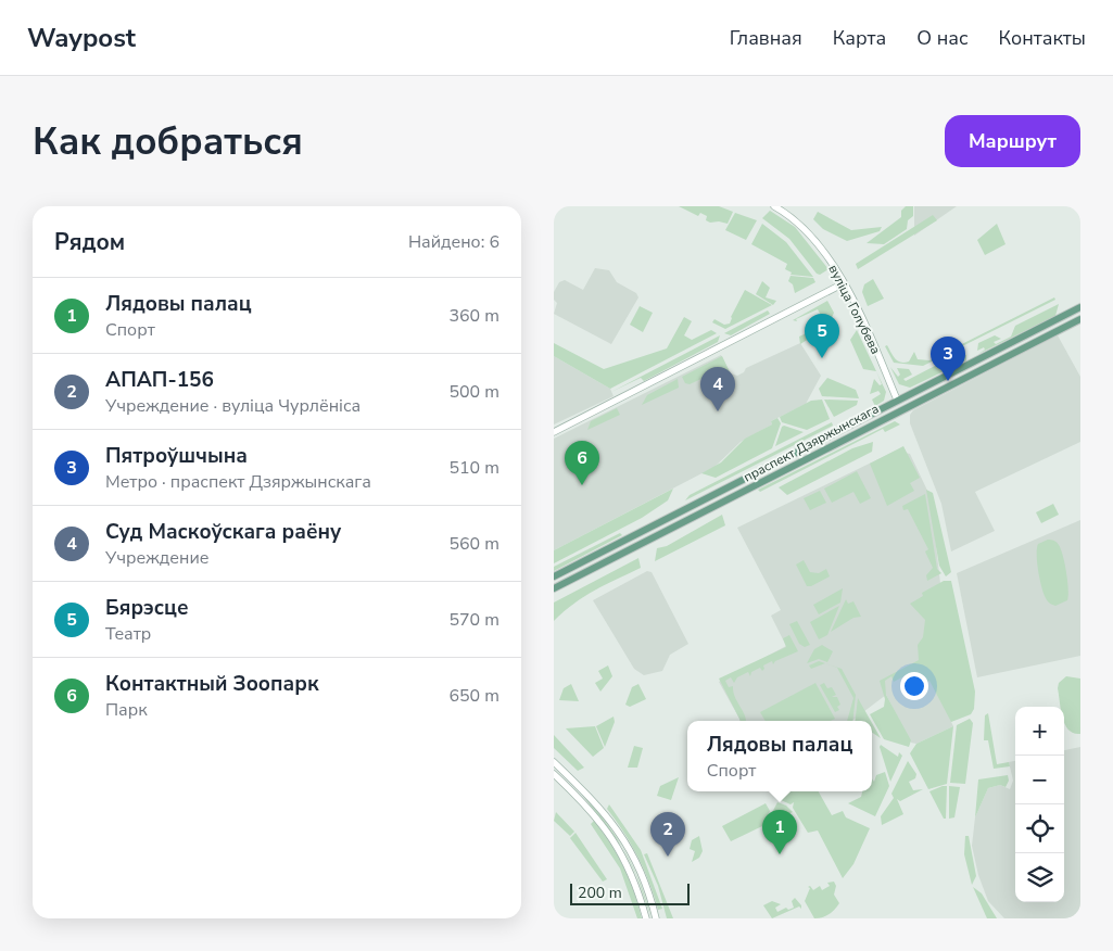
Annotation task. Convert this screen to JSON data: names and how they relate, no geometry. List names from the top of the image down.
{
  "streets": {
    "main road": ["вуліца Голубева", "праспект Дзяржынскага"]
  },
  "crossings": [
    ["вуліца Голубева", "праспект Дзяржынскага"]
  ],
  "scale_bar": "200 m",
  "page": {
    "header": "Waypost",
    "nav": [
      "Главная",
      "Карта",
      "О нас",
      "Контакты"
    ],
    "buttons": "Маршрут",
    "title": "Как добраться",
    "heading": ["Рядом", "Найдено: 6"],
    "list": [
      {
        "mark": "1",
        "name": "Лядовы палац",
        "note": "Спорт",
        "value": "360 m"
      },
      {
        "mark": "2",
        "name": "АПАП-156",
        "note": "Учреждение · вуліца Чурлёніса",
        "value": "500 m"
      },
      {
        "mark": "3",
        "name": "Пятроўшчына",
        "note": "Метро · праспект Дзяржынскага",
        "value": "510 m"
      },
      {
        "mark": "4",
        "name": "Суд Маскоўскага раёну",
        "note": "Учреждение",
        "value": "560 m"
      },
      {
        "mark": "5",
        "name": "Бярэсце",
        "note": "Театр",
        "value": "570 m"
      },
      {
        "mark": "6",
        "name": "Контактный Зоопарк",
        "note": "Парк",
        "value": "650 m"
      }
    ],
    "pins": [
      "5",
      "3",
      "4",
      "6",
      "1",
      "2"
    ],
    "map_buttons": ["+", "−"],
    "popup": ["Лядовы палац", "Спорт"],
    "scale": "200 m"
  }
}
